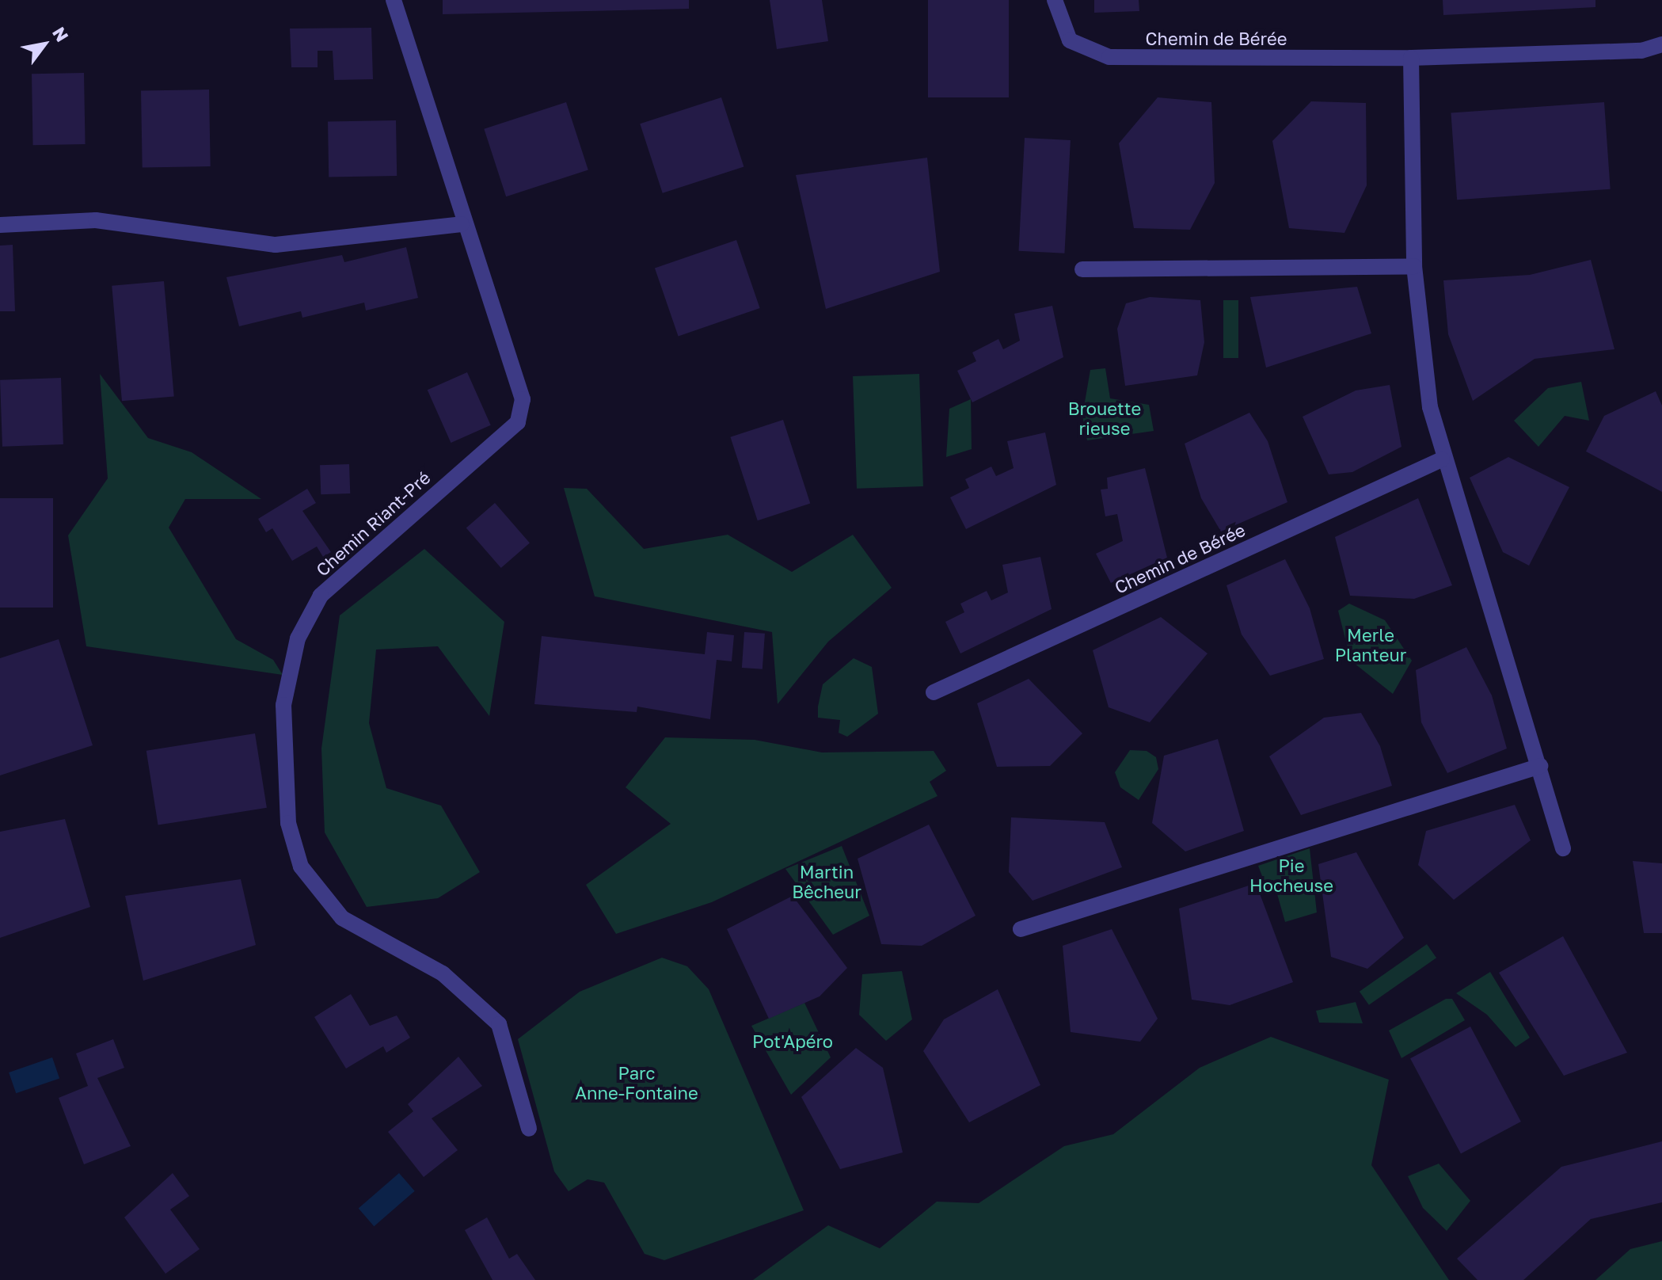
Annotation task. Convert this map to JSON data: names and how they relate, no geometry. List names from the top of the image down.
{
  "streets": {
    "street": ["Chemin de Bérée", "Chemin Riant-Pré"]
  },
  "parks": [
    "Brouette rieuse",
    "Merle Planteur",
    "Pie Hocheuse",
    "Martin Bêcheur",
    "Pot'Apéro",
    "Parc Anne-Fontaine"
  ],
  "north": "top right"
}
